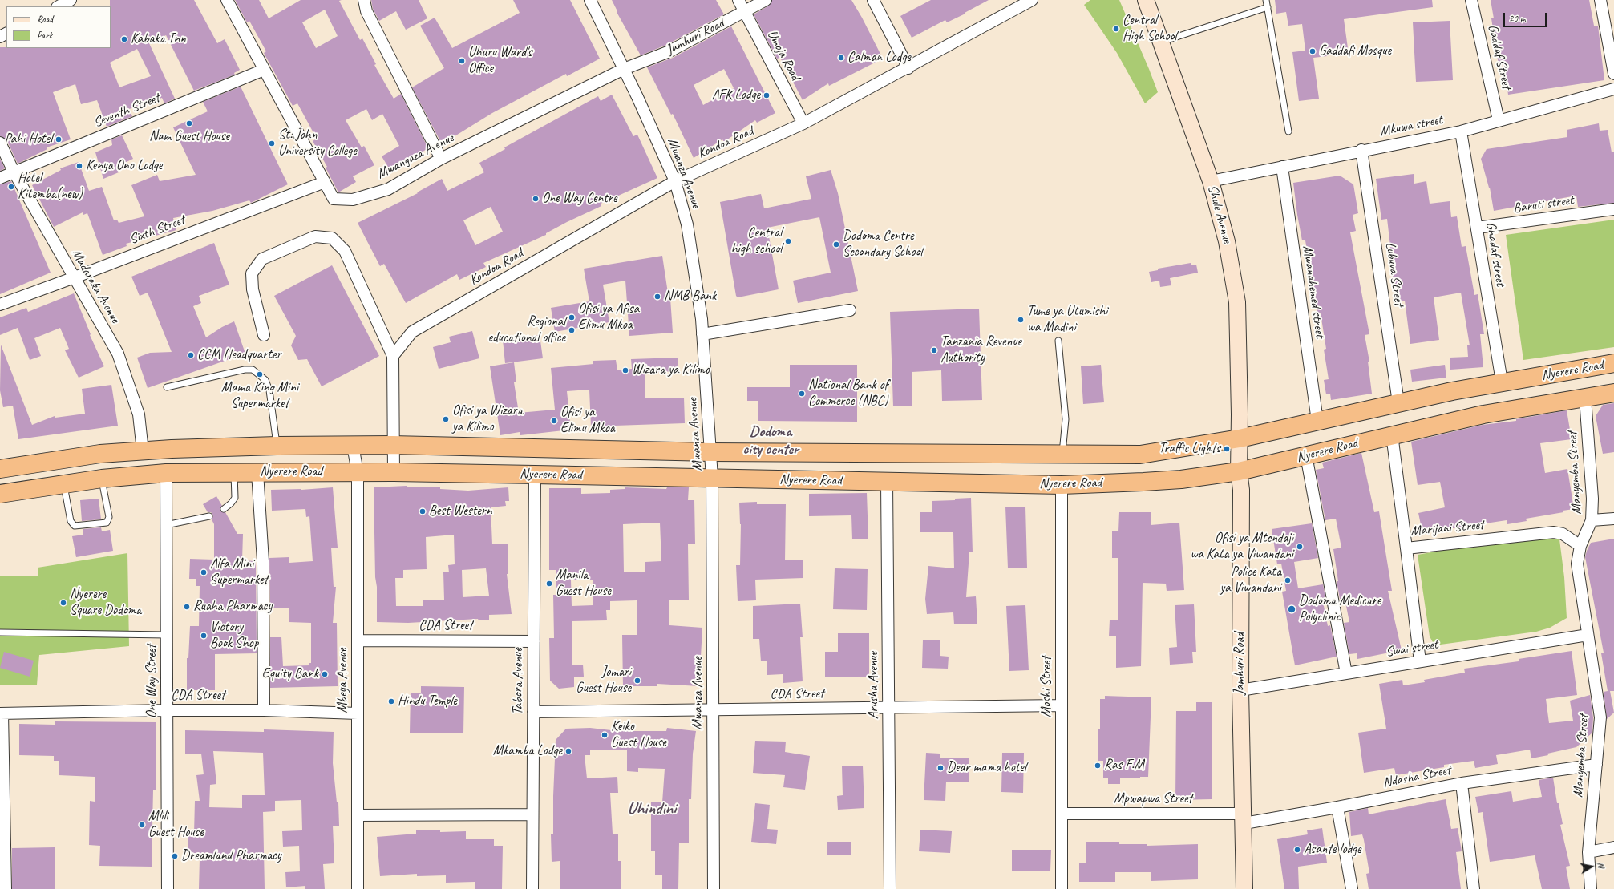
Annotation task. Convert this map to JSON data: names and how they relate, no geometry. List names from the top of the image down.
{
  "streets": {
    "highway": ["Nyerere Road"],
    "main road": ["Jamhuri Road", "Shule Avenue"],
    "street": [
      "Umoja Road",
      "Gaddaf Street",
      "Seventh Street",
      "Mkuwa street",
      "Kondoa Road",
      "Mwangaza Avenue",
      "Mwanza Avenue",
      "Baruti street",
      "Sixth Street",
      "Ghadaf street",
      "Lubuva Street",
      "Madaraka Avenue",
      "Mwanahemed street",
      "Manyemba Street",
      "Marijani Street",
      "CDA Street",
      "Swai street",
      "Mbeya Avenue",
      "One Way Street",
      "Tabora Avenue",
      "Arusha Avenue",
      "Moshi Street",
      "Ndasha Street",
      "Mpwapwa Street"
    ]
  },
  "crossings": [
    ["Jamhuri Road", "Umoja Road"],
    ["Jamhuri Road", "Mwangaza Avenue"],
    ["Jamhuri Road", "Mwanza Avenue"],
    ["Jamhuri Road", "Shule Avenue"],
    ["Jamhuri Road", "Nyerere Road"],
    ["Jamhuri Road", "Swai street"],
    ["Jamhuri Road", "Ndasha Street"],
    ["Jamhuri Road", "Mpwapwa Street"],
    ["Umoja Road", "Kondoa Road"],
    ["Gaddaf Street", "Mkuwa street"],
    ["Seventh Street", "Mwangaza Avenue"],
    ["Seventh Street", "Madaraka Avenue"],
    ["Mkuwa street", "Shule Avenue"],
    ["Mkuwa street", "Ghadaf street"],
    ["Mkuwa street", "Lubuva Street"],
    ["Mkuwa street", "Mwanahemed street"],
    ["Kondoa Road", "Mwanza Avenue"],
    ["Mwangaza Avenue", "Mwanza Avenue"],
    ["Mwangaza Avenue", "Sixth Street"],
    ["Mwanza Avenue", "Nyerere Road"],
    ["Mwanza Avenue", "CDA Street"],
    ["Baruti street", "Ghadaf street"],
    ["Shule Avenue", "Nyerere Road"],
    ["Sixth Street", "Madaraka Avenue"],
    ["Ghadaf street", "Nyerere Road"],
    ["Lubuva Street", "Nyerere Road"],
    ["Madaraka Avenue", "Nyerere Road"],
    ["Mwanahemed street", "Nyerere Road"],
    ["Nyerere Road", "Manyemba Street"],
    ["Nyerere Road", "Marijani Street"],
    ["Nyerere Road", "Mbeya Avenue"],
    ["Nyerere Road", "One Way Street"],
    ["Nyerere Road", "Tabora Avenue"],
    ["Nyerere Road", "Arusha Avenue"],
    ["Nyerere Road", "Moshi Street"],
    ["Manyemba Street", "Marijani Street"],
    ["Manyemba Street", "Swai street"],
    ["Manyemba Street", "Ndasha Street"],
    ["CDA Street", "Mbeya Avenue"],
    ["CDA Street", "One Way Street"],
    ["CDA Street", "Tabora Avenue"],
    ["CDA Street", "Arusha Avenue"],
    ["CDA Street", "Moshi Street"],
    ["Moshi Street", "Mpwapwa Street"],
    ["Ndasha Street", "Mpwapwa Street"]
  ],
  "districts": ["Dodoma city center", "Uhindini"],
  "places": [
    "Central High School",
    "Kabaka Inn",
    "Gaddafi Mosque",
    "Calman Lodge",
    "Uhuru Ward's Office",
    "AFK Lodge",
    "Nam Guest House",
    "Pahi Hotel",
    "St. John University College",
    "Kenya Ono Lodge",
    "Hotel Kitemba(new)",
    "One Way Centre",
    "Central high school",
    "Dodoma Centre Secondary School",
    "NMB Bank",
    "Ofisi ya Afisa Elimu Mkoa",
    "Tume ya Utumishi wa Madini",
    "Regional educational office",
    "Tanzania Revenue Authority",
    "CCM Headquarter",
    "Wizara ya Kilimo",
    "Mama King Mini Supermarket",
    "National Bank of Commerce (NBC)",
    "Ofisi ya Wizara ya Kilimo",
    "Ofisi ya Elimu Mkoa",
    "Traffic Lights",
    "Best Western",
    "Ofisi ya Mtendaji wa Kata ya Viwandani",
    "Alfa Mini Supermarket",
    "Police Kata ya Viwandani",
    "Manila Guest House",
    "Nyerere Square Dodoma",
    "Ruaha Pharmacy",
    "Dodoma Medicare Polyclinic",
    "Victory Book Shop",
    "Equity Bank",
    "Jomari Guest House",
    "Hindu Temple",
    "Keiko Guest House",
    "Mkamba Lodge",
    "Ras F.M",
    "Dear mama hotel",
    "Mlili Guest House",
    "Asante lodge",
    "Dreamland Pharmacy"
  ],
  "legend": ["Road", "Park"],
  "scale_bar": "20 m",
  "north": "right"
}
